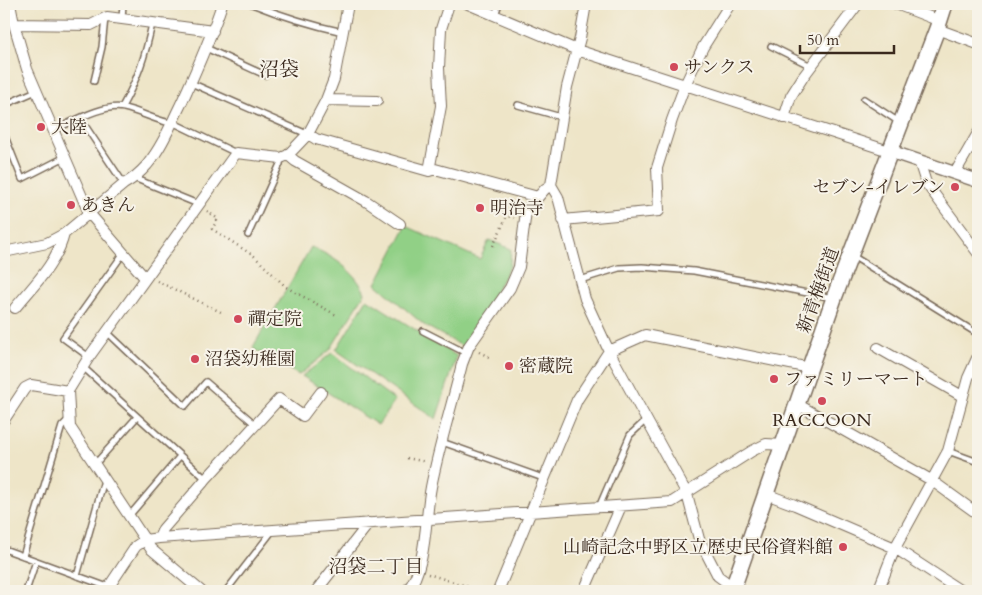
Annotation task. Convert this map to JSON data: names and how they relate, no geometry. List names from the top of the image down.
{
  "streets": {
    "main road": ["新青梅街道"]
  },
  "districts": ["沼袋", "沼袋二丁目"],
  "places": [
    "サンクス",
    "大陸",
    "セブン-イレブン",
    "あきん",
    "明治寺",
    "禪定院",
    "沼袋幼稚園",
    "密蔵院",
    "ファミリーマート",
    "RACCOON",
    "山崎記念中野区立歴史民俗資料館"
  ],
  "scale_bar": "50 m"
}
